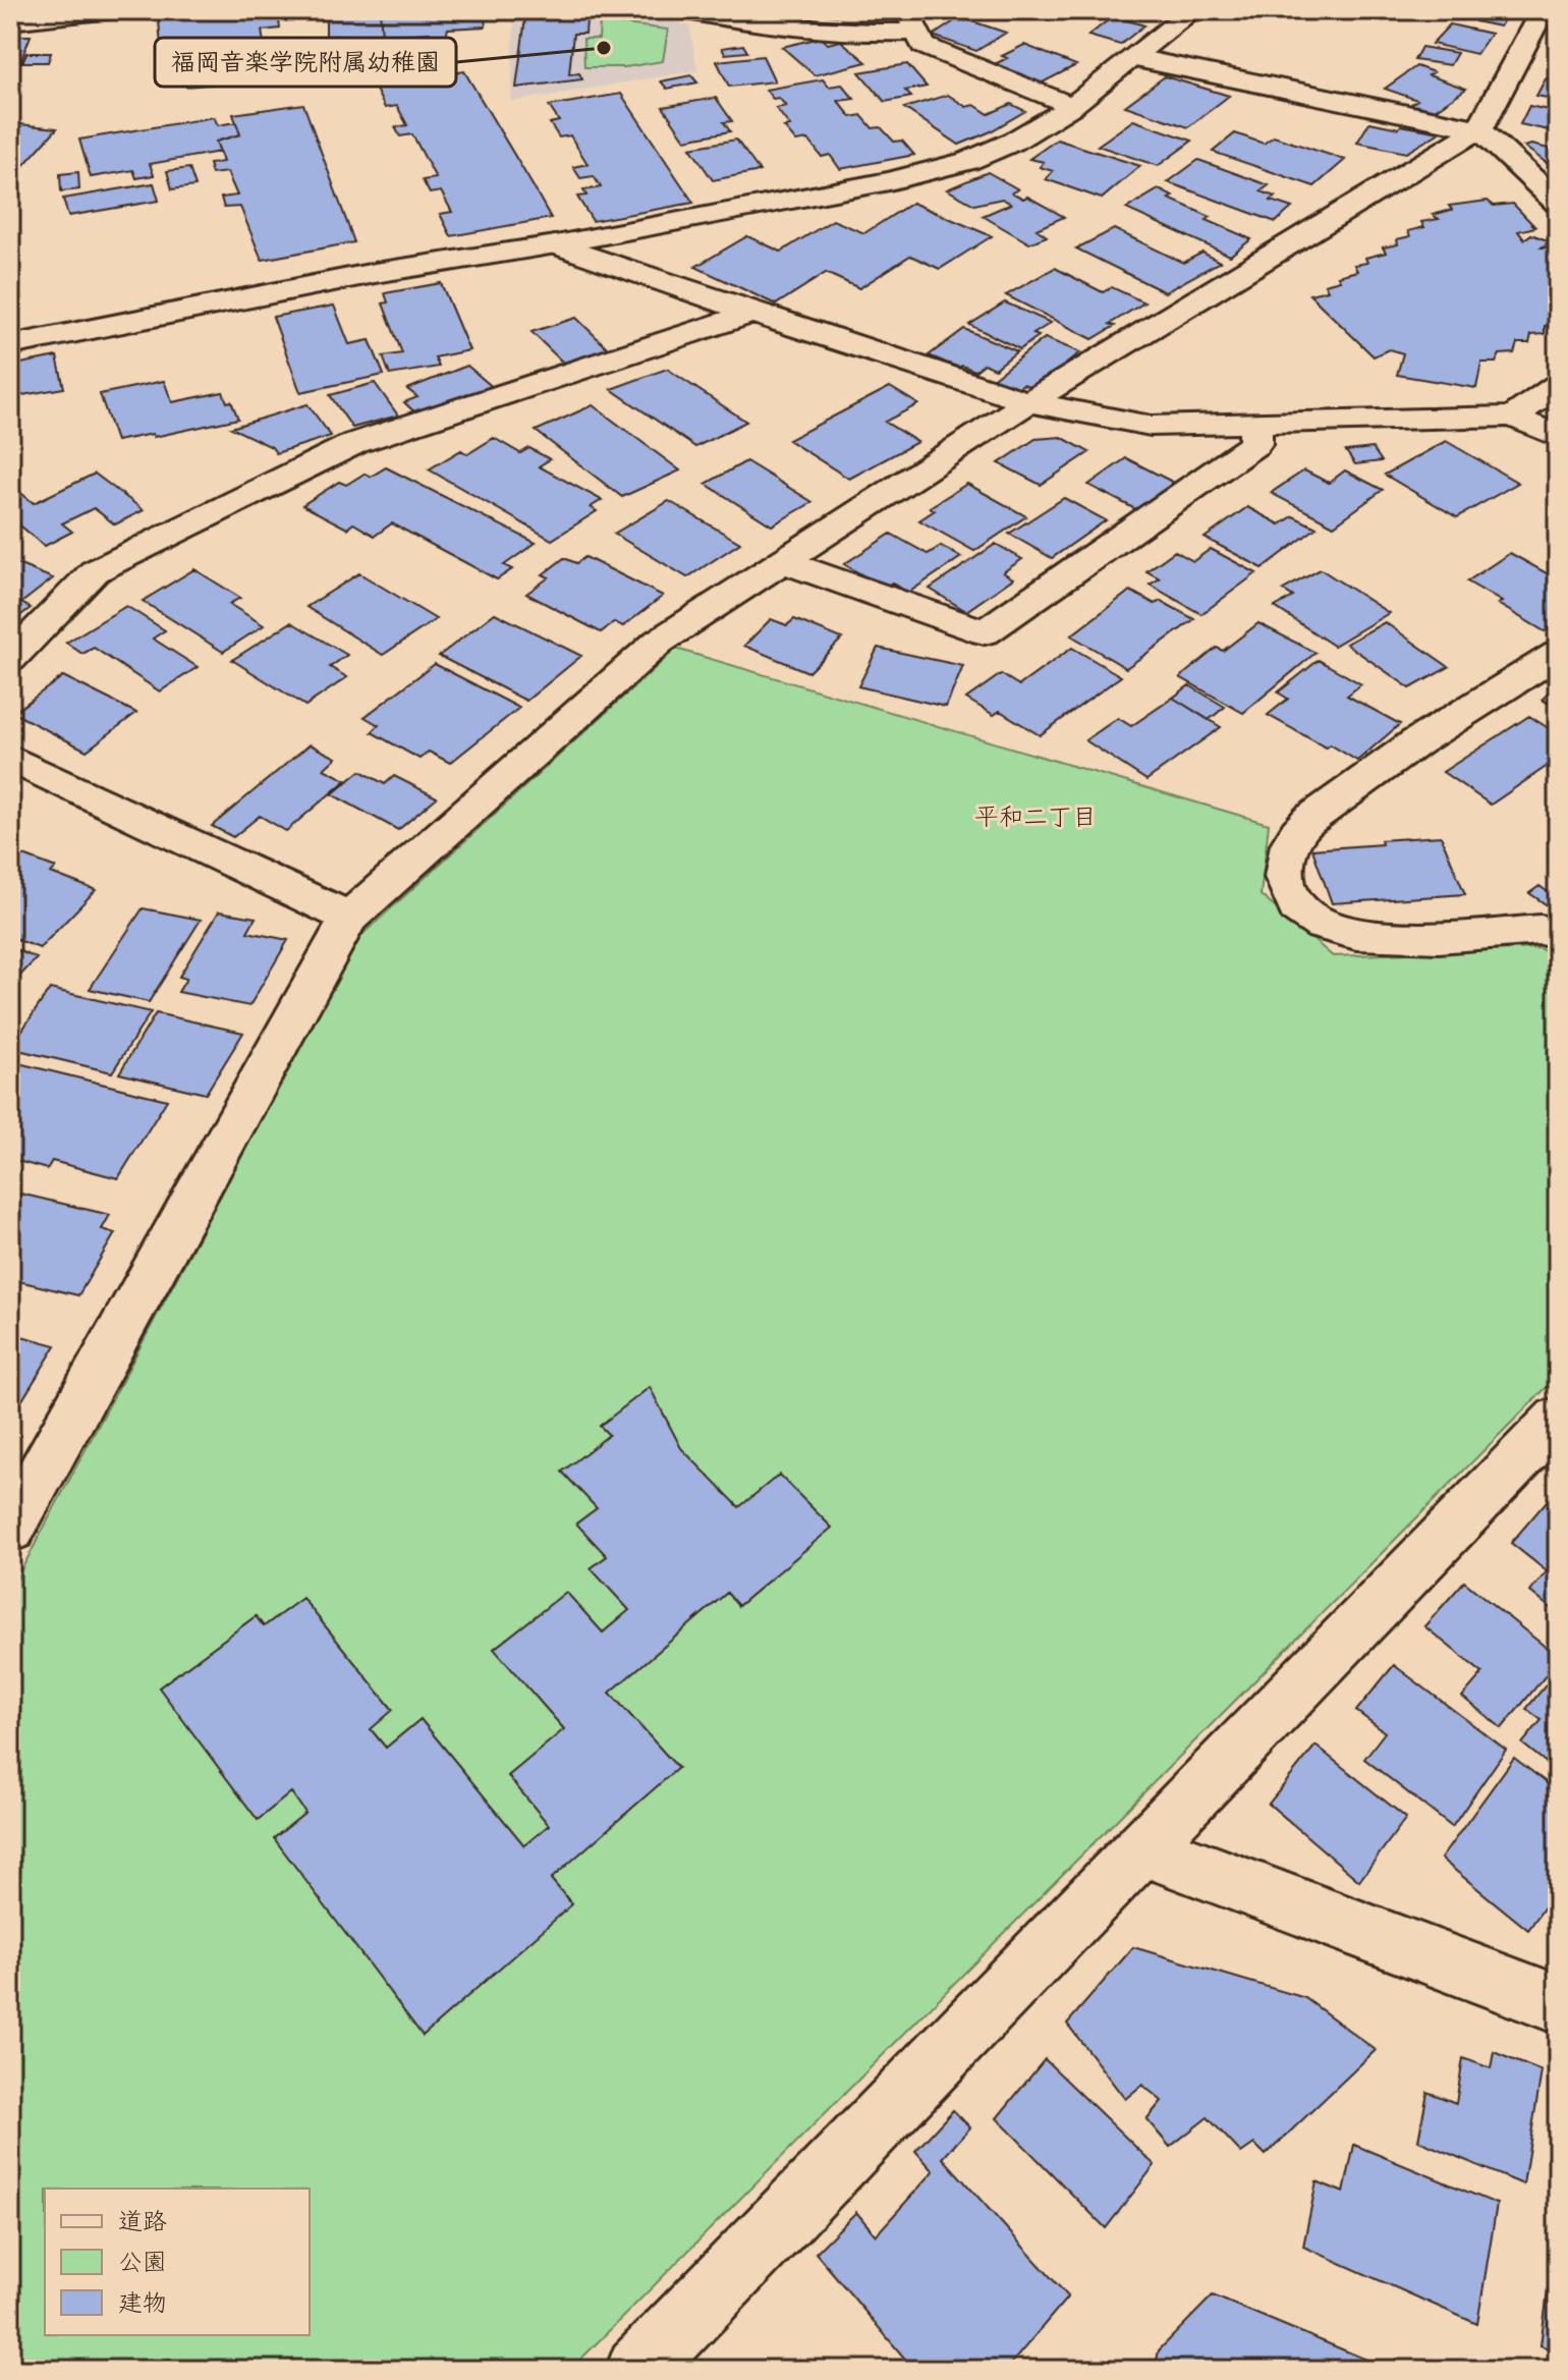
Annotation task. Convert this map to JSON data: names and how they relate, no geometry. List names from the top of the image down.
{
  "districts": ["平和二丁目"],
  "places": ["福岡音楽学院附属幼稚園"],
  "legend": ["道路", "公園", "建物"]
}
